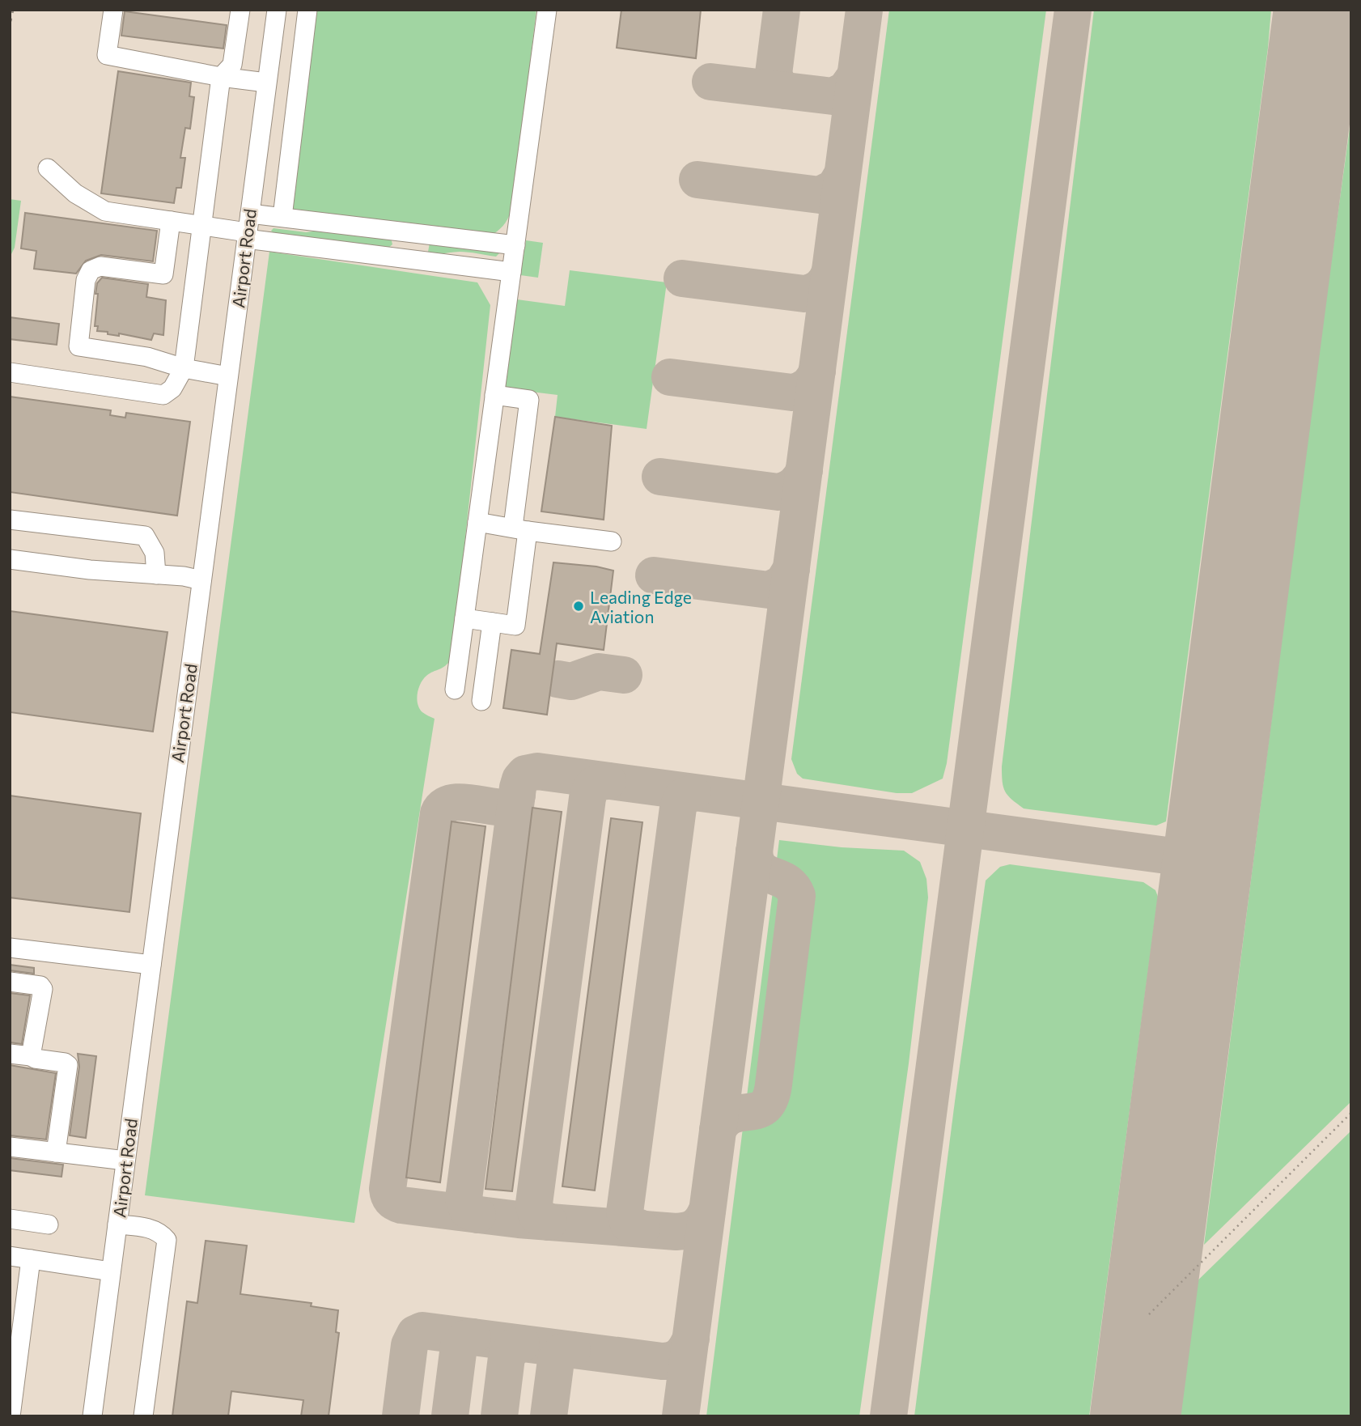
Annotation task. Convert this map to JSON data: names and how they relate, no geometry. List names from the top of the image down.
{
  "streets": {
    "street": ["Airport Road"]
  },
  "places": ["Leading Edge Aviation"]
}
